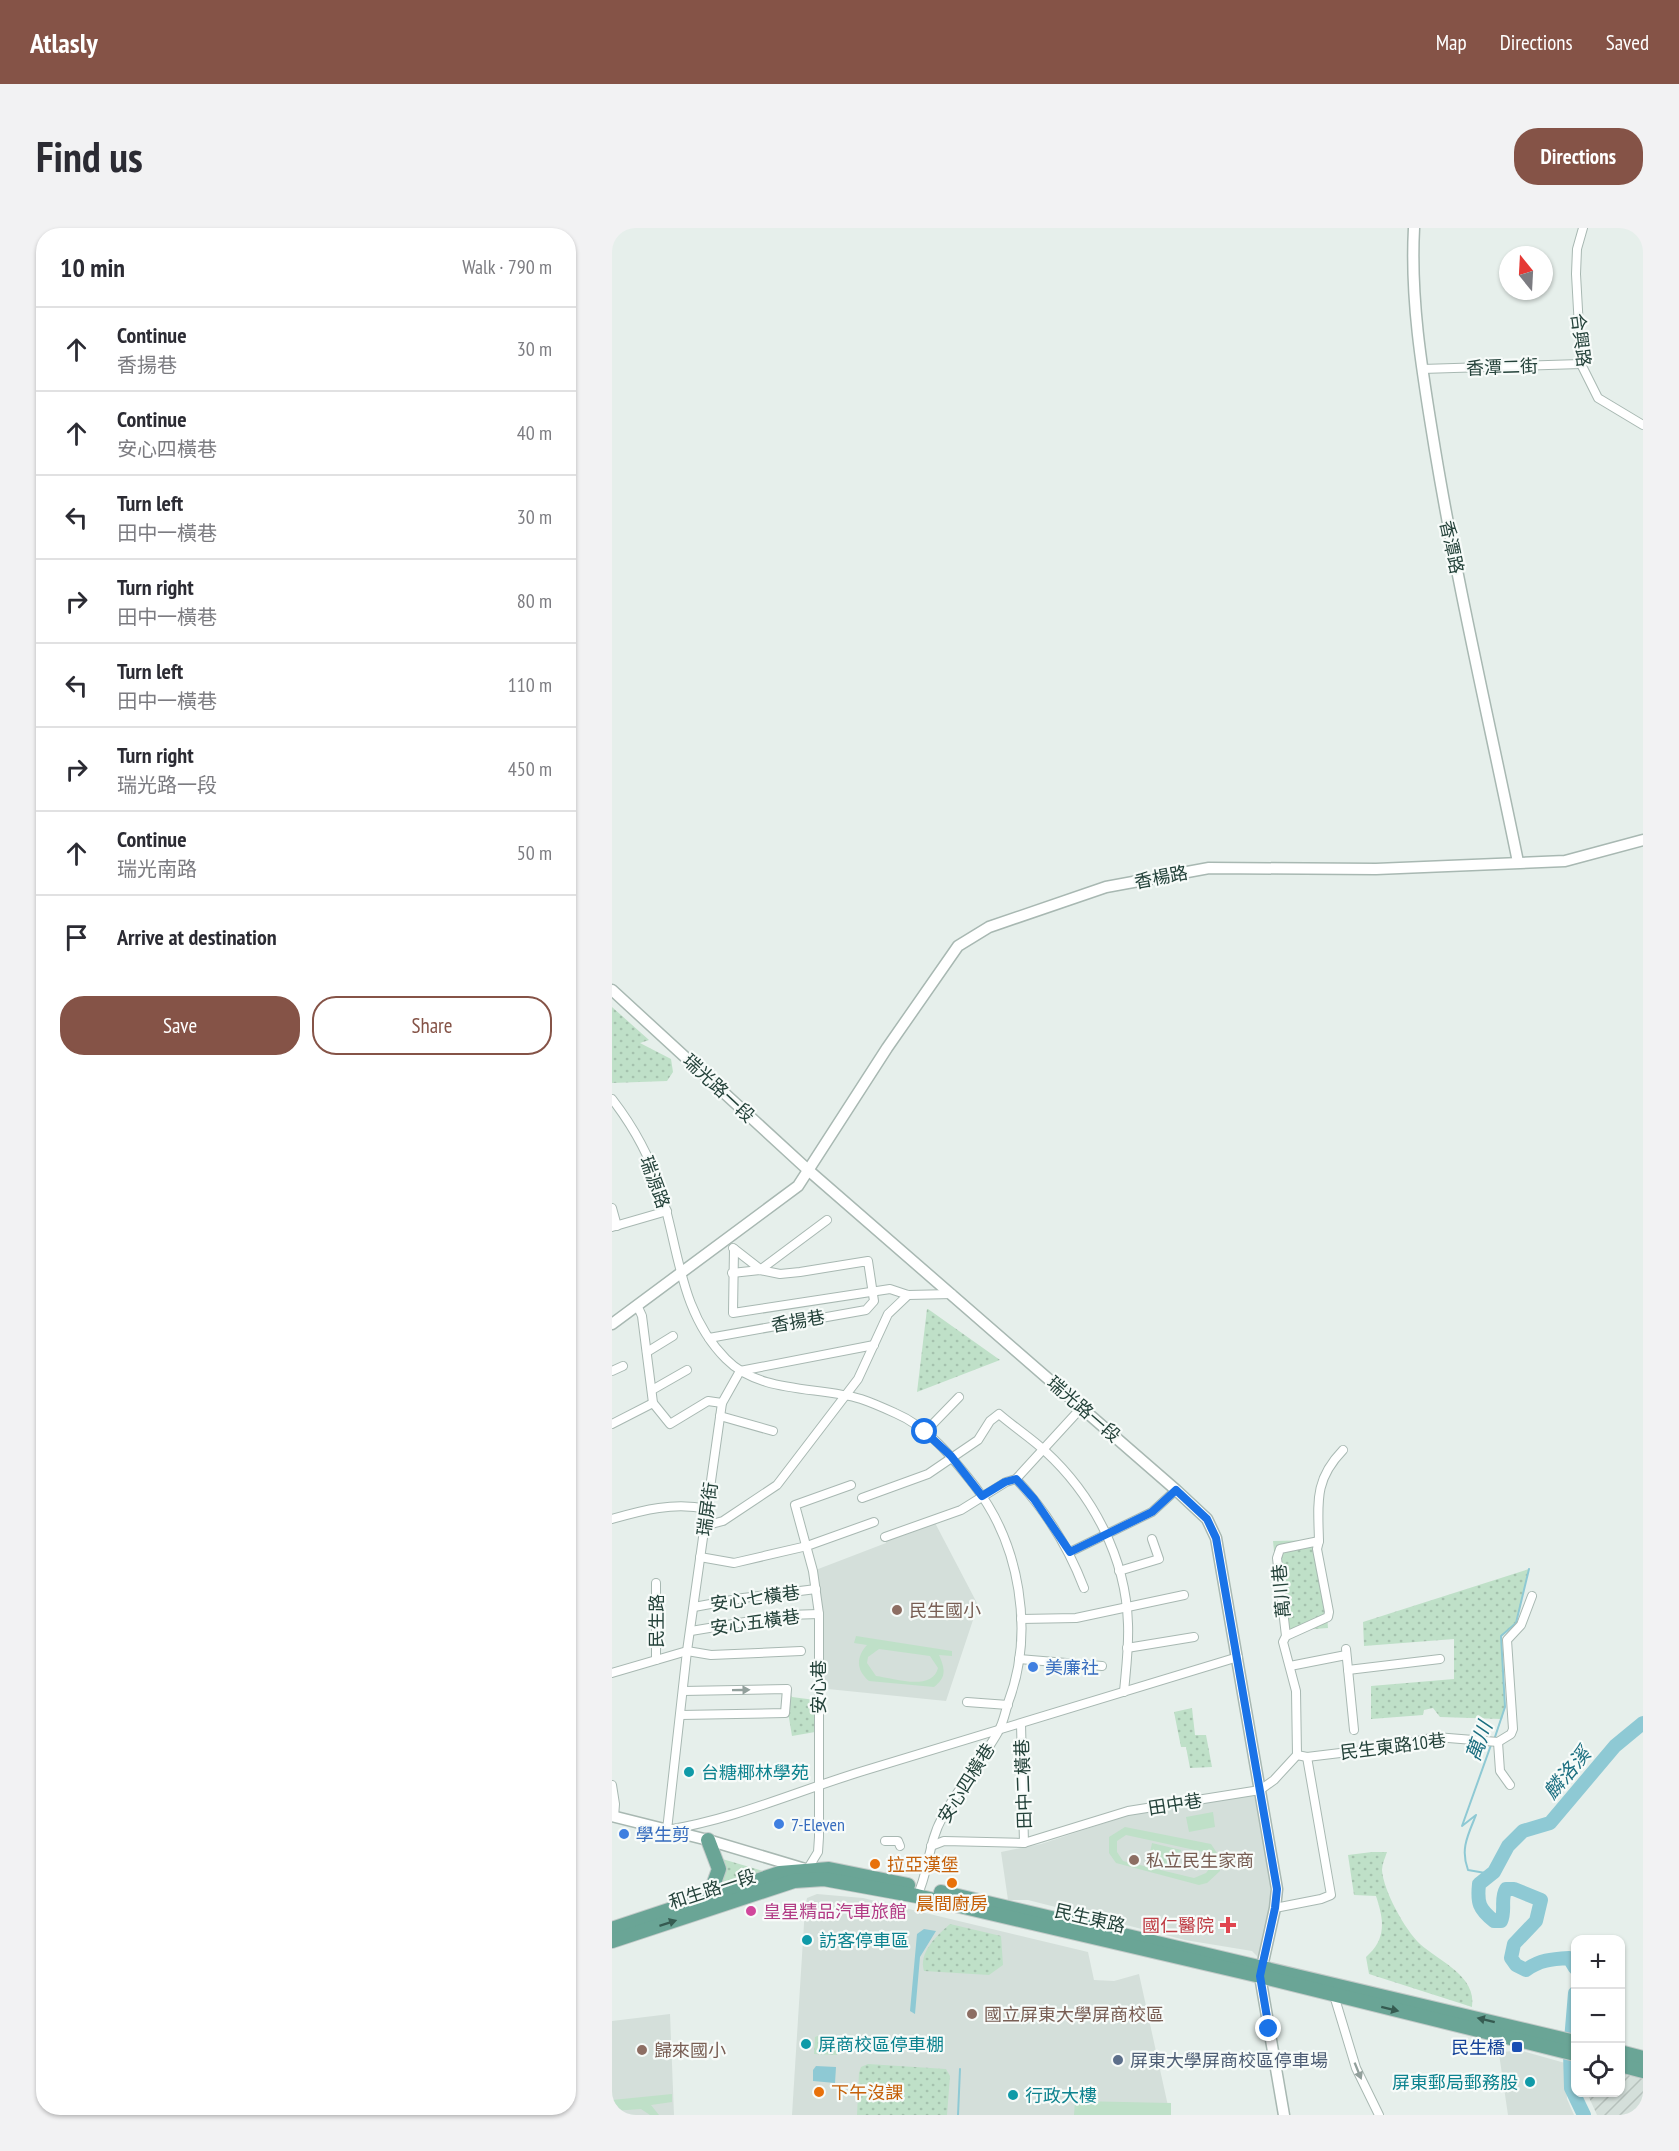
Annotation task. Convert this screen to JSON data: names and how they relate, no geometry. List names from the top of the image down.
{
  "streets": {
    "main road": ["和生路一段", "民生東路"],
    "street": [
      "合興路",
      "香潭二街",
      "香潭路",
      "香楊路",
      "瑞光路一段",
      "瑞源路",
      "香揚巷",
      "瑞屏街",
      "萬川巷",
      "安心七橫巷",
      "民生路",
      "安心五橫巷",
      "安心巷",
      "民生東路10巷",
      "安心四橫巷",
      "田中二橫巷",
      "田中巷"
    ]
  },
  "crossings": [
    ["合興路", "香潭二街"],
    ["香潭二街", "香潭路"],
    ["香潭路", "香楊路"],
    ["香楊路", "瑞光路一段"],
    ["瑞光路一段", "田中巷"],
    ["瑞光路一段", "民生東路"],
    ["香揚巷", "瑞屏街"],
    ["瑞屏街", "安心七橫巷"],
    ["瑞屏街", "安心五橫巷"],
    ["瑞屏街", "民生東路"],
    ["安心七橫巷", "安心巷"],
    ["安心五橫巷", "安心巷"],
    ["安心巷", "和生路一段"],
    ["安心巷", "民生東路"],
    ["安心四橫巷", "田中巷"],
    ["安心四橫巷", "民生東路"],
    ["田中二橫巷", "田中巷"],
    ["和生路一段", "民生東路"]
  ],
  "water": ["萬川", "麟洛溪"],
  "places": {
    "other": [
      "民生國小",
      "美廉社",
      "台糖椰林學苑",
      "7-Eleven",
      "學生剪",
      "私立民生家商",
      "拉亞漢堡",
      "晨間廚房",
      "皇星精品汽車旅館",
      "訪客停車區",
      "國立屏東大學屏商校區",
      "屏商校區停車棚",
      "歸來國小",
      "屏東大學屏商校區停車場",
      "屏東郵局郵務股",
      "下午沒課",
      "行政大樓"
    ],
    "health": ["國仁醫院"],
    "transit": ["民生橋"]
  },
  "north": "top",
  "page": {
    "header": "Atlasly",
    "nav": ["Map", "Directions", "Saved"],
    "buttons": [
      "Directions",
      ["Save", "Share"]
    ],
    "title": "Find us",
    "heading": ["10 min", "Walk · 790 m"],
    "list": [
      ["Continue", "香揚巷", "30 m"],
      ["Continue", "安心四橫巷", "40 m"],
      ["Turn left", "田中一橫巷", "30 m"],
      ["Turn right", "田中一橫巷", "80 m"],
      ["Turn left", "田中一橫巷", "110 m"],
      ["Turn right", "瑞光路一段", "450 m"],
      ["Continue", "瑞光南路", "50 m"],
      "Arrive at destination"
    ],
    "map_buttons": ["+", "−"]
  }
}
